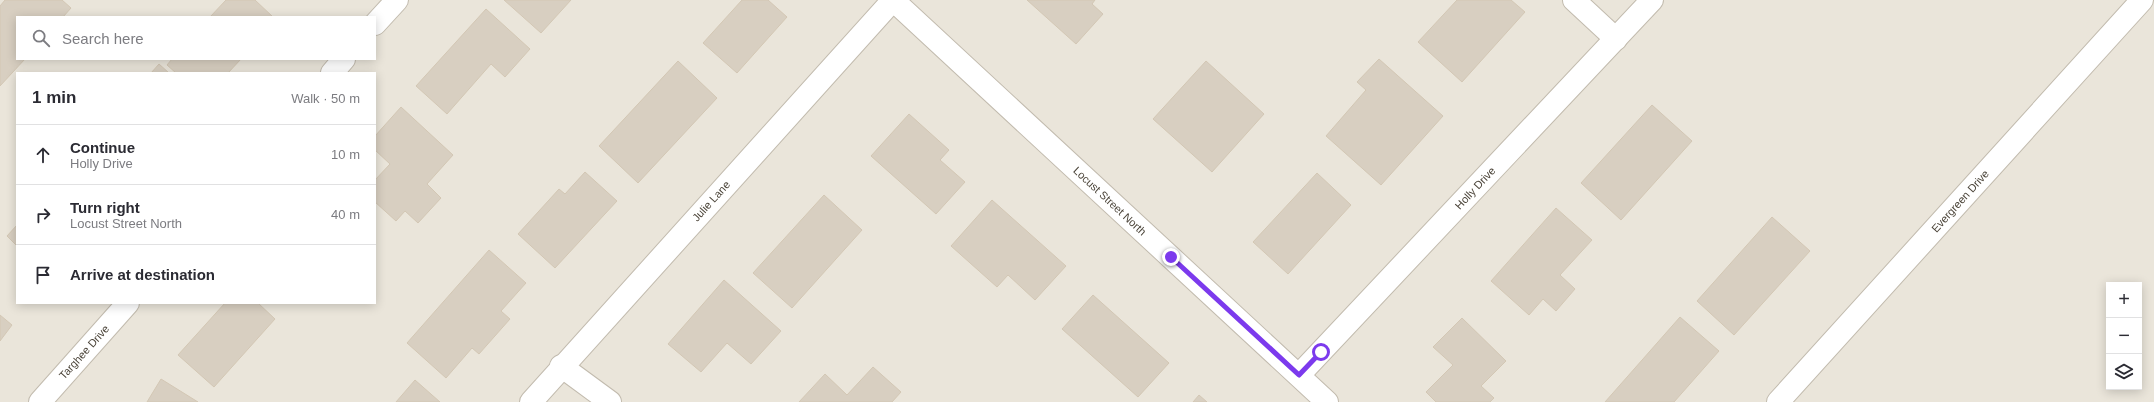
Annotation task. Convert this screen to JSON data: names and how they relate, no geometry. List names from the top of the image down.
{
  "streets": {
    "street": [
      "Holly Drive",
      "Julie Lane",
      "Locust Street North",
      "Evergreen Drive",
      "Targhee Drive"
    ]
  },
  "crossings": [
    ["Holly Drive", "Locust Street North"],
    ["Julie Lane", "Locust Street North"]
  ],
  "page": {
    "search": "Search here",
    "heading": ["1 min", "Walk · 50 m"],
    "list": [
      ["Continue", "Holly Drive", "10 m"],
      ["Turn right", "Locust Street North", "40 m"],
      "Arrive at destination"
    ],
    "map_buttons": ["+", "−"]
  }
}
